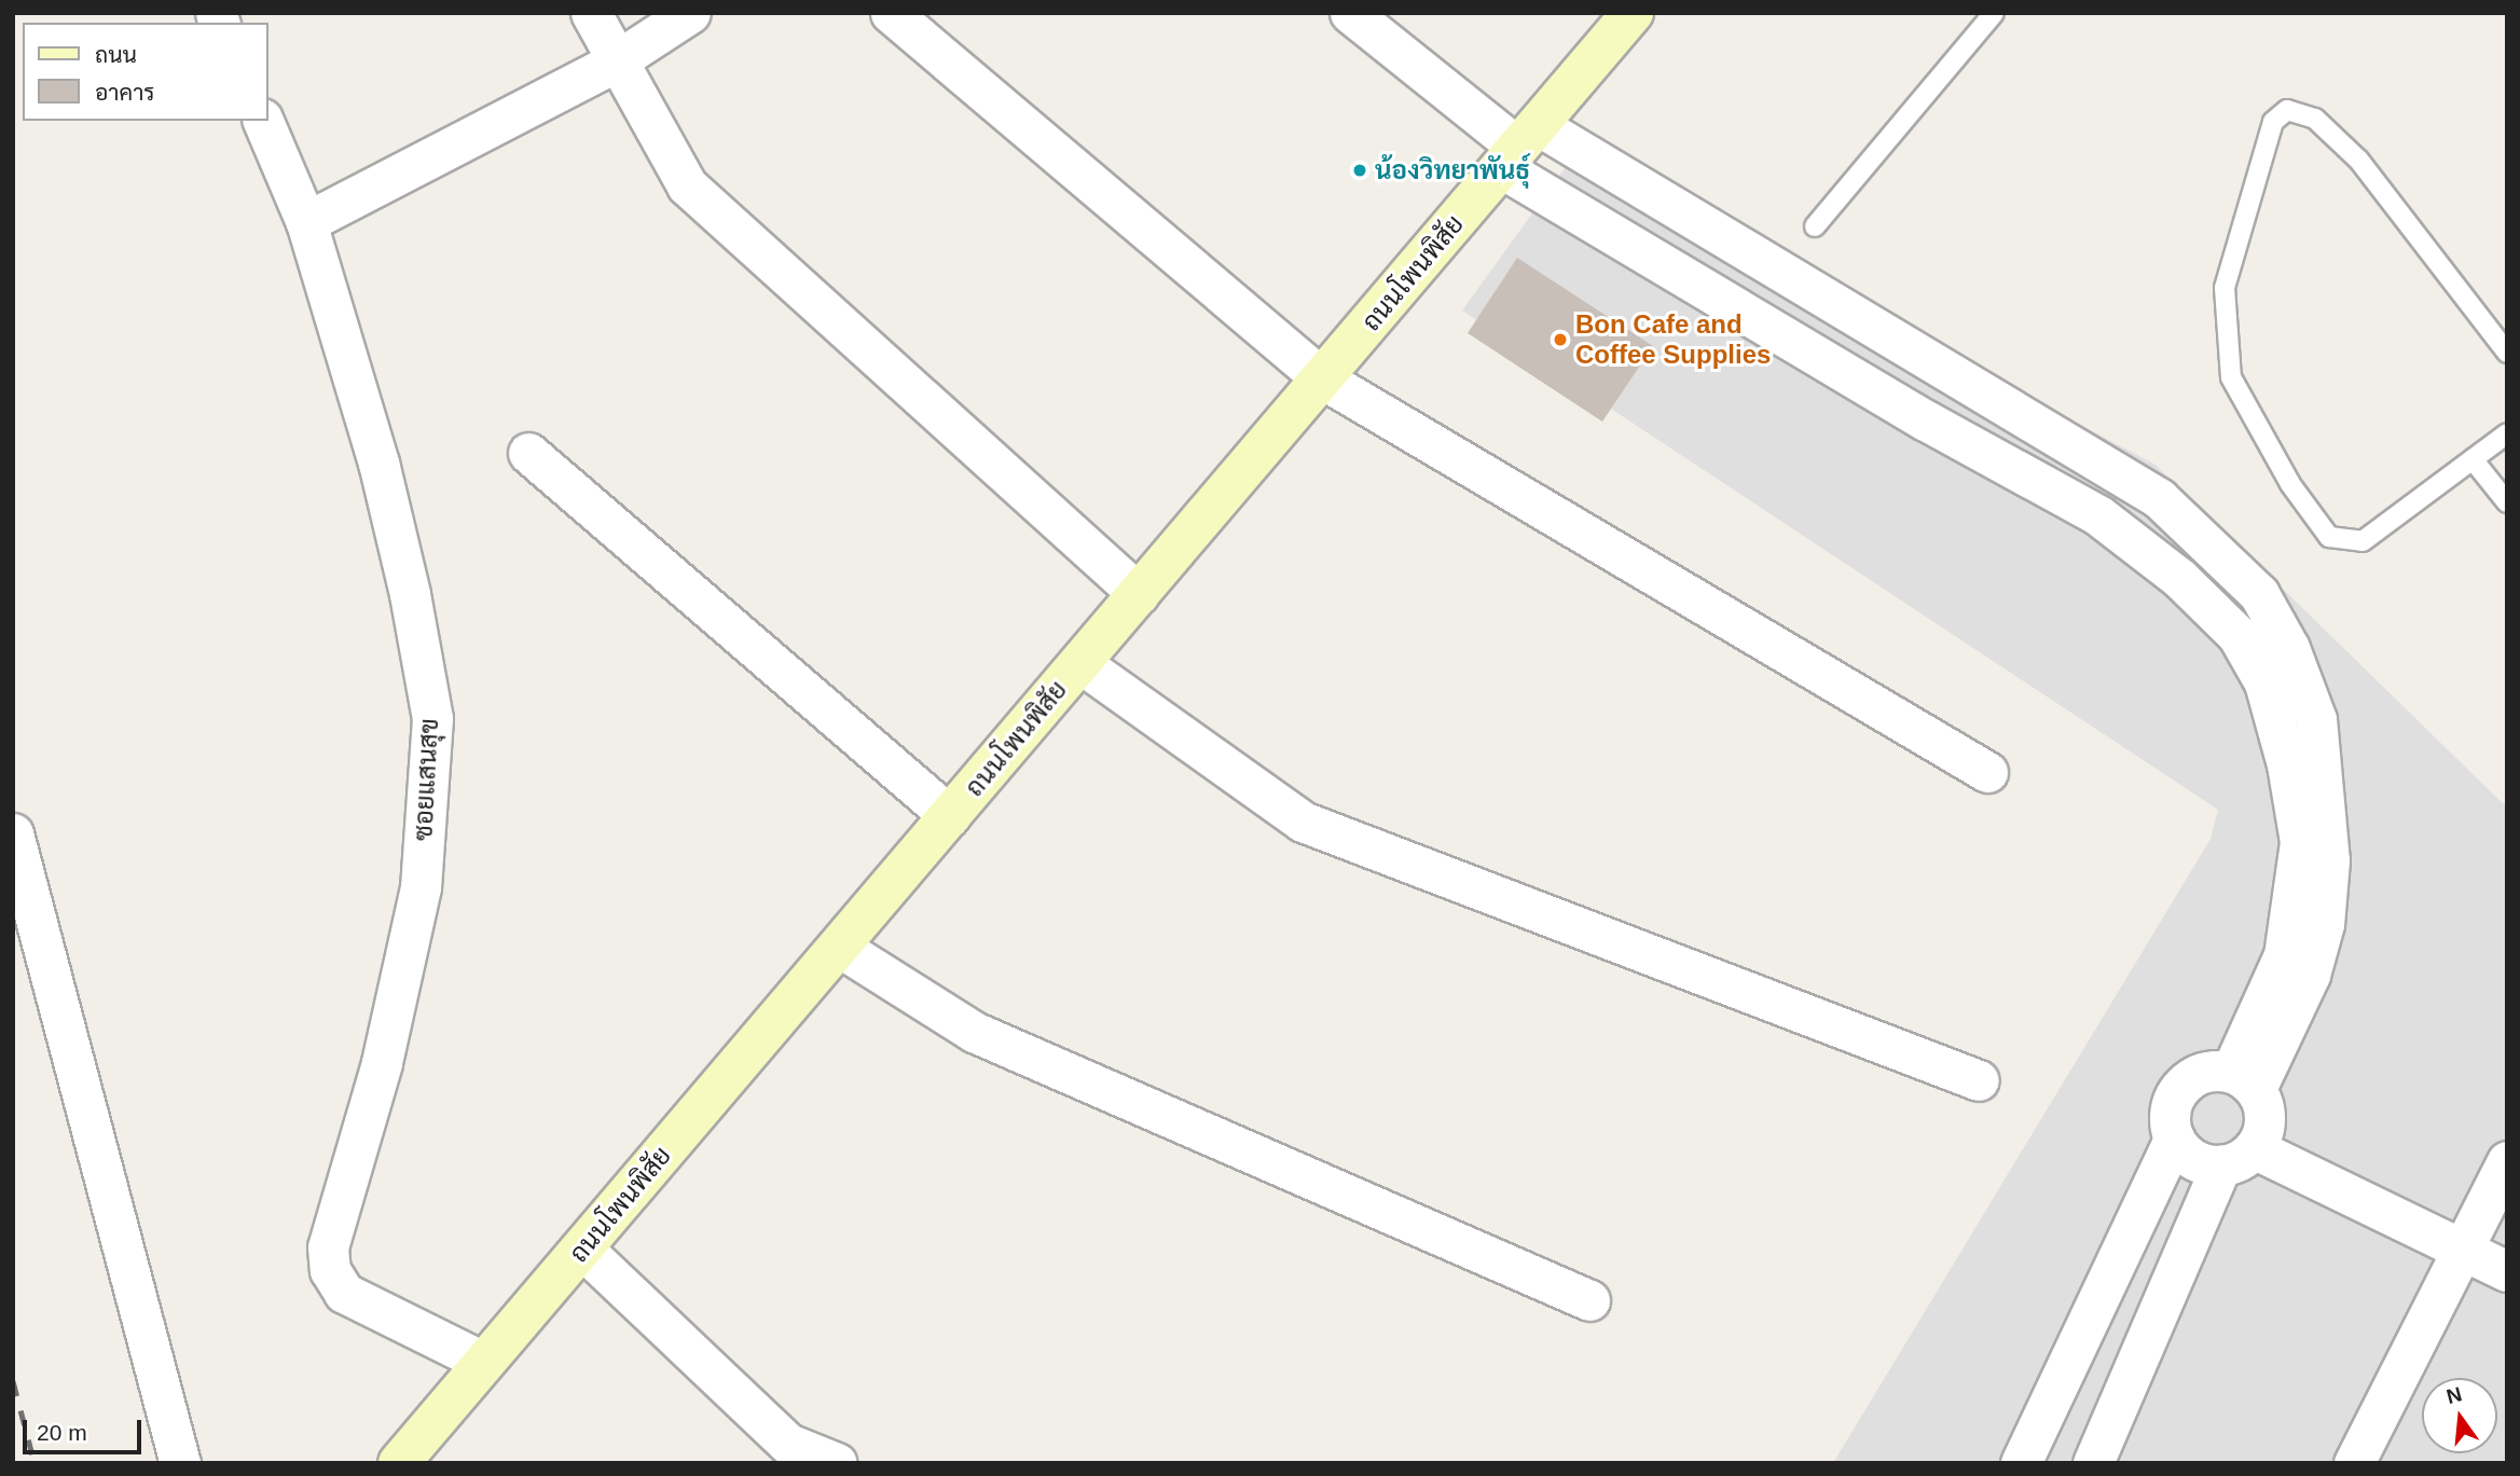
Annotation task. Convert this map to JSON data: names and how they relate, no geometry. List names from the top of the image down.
{
  "streets": {
    "street": ["ถนนโพนพิสัย", "ซอยแสนสุข"]
  },
  "crossings": [
    ["ถนนโพนพิสัย", "ซอยแสนสุข"]
  ],
  "places": ["น้องวิทยาพันธุ์", "Bon Cafe and Coffee Supplies"],
  "legend": ["ถนน", "อาคาร"],
  "scale_bar": "20 m",
  "north": "top"
}
